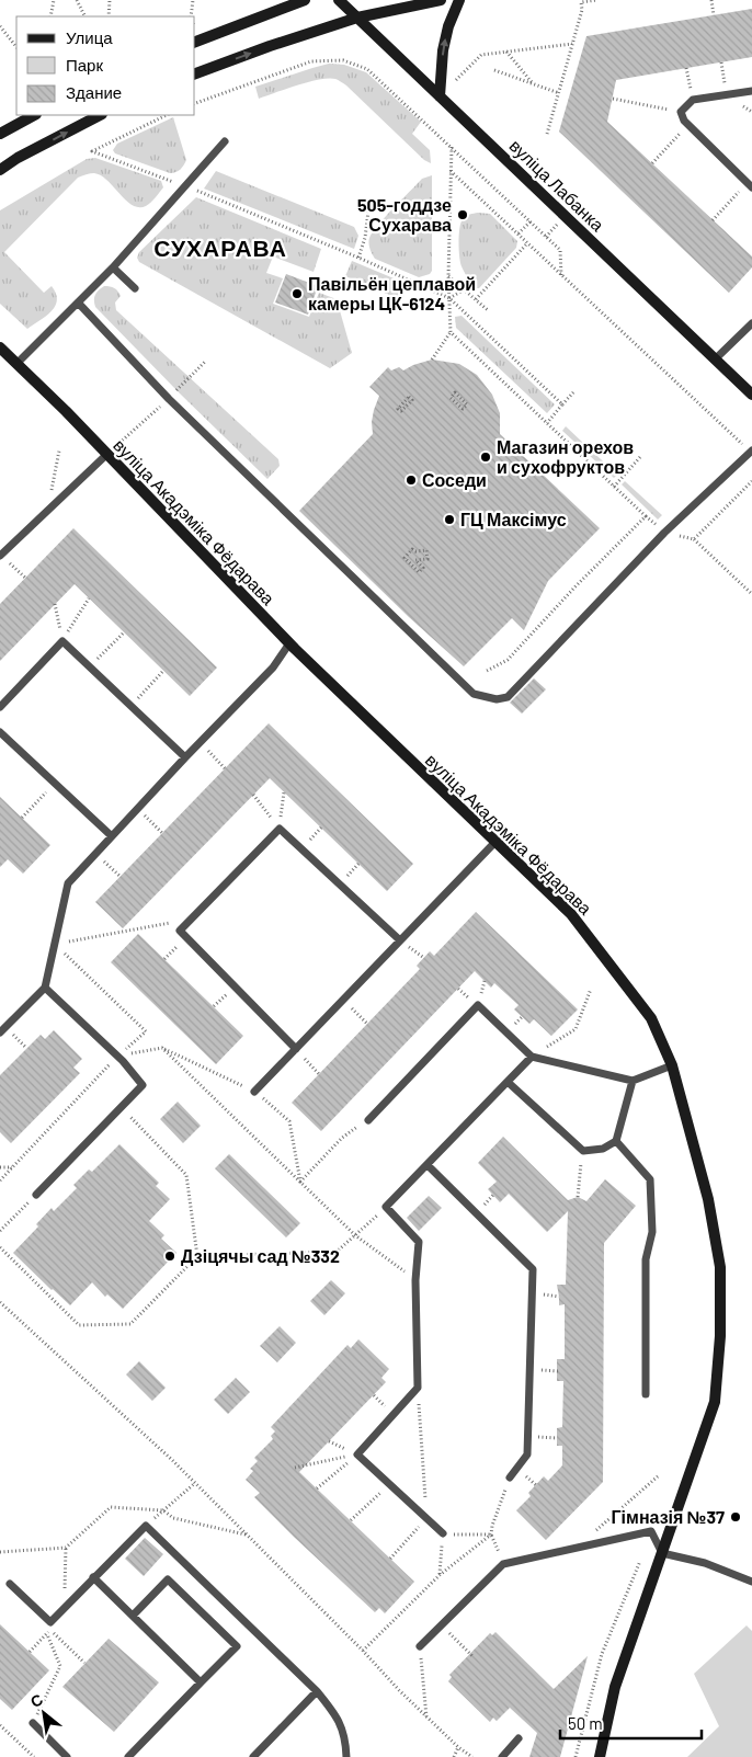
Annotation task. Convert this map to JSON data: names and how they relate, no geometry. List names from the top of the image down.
{
  "streets": {
    "street": ["вуліца Лабанка", "вуліца Акадэміка Фёдарава"]
  },
  "districts": ["СУХАРАВА"],
  "places": [
    "505-годдзе Сухарава",
    "Павільён цеплавой камеры ЦК-6124",
    "Магазин орехов и сухофруктов",
    "Соседи",
    "ГЦ Максімус",
    "Дзіцячы сад №332",
    "Гімназія №37"
  ],
  "legend": ["Улица", "Парк", "Здание"],
  "scale_bar": "50 m",
  "north": "top left"
}
